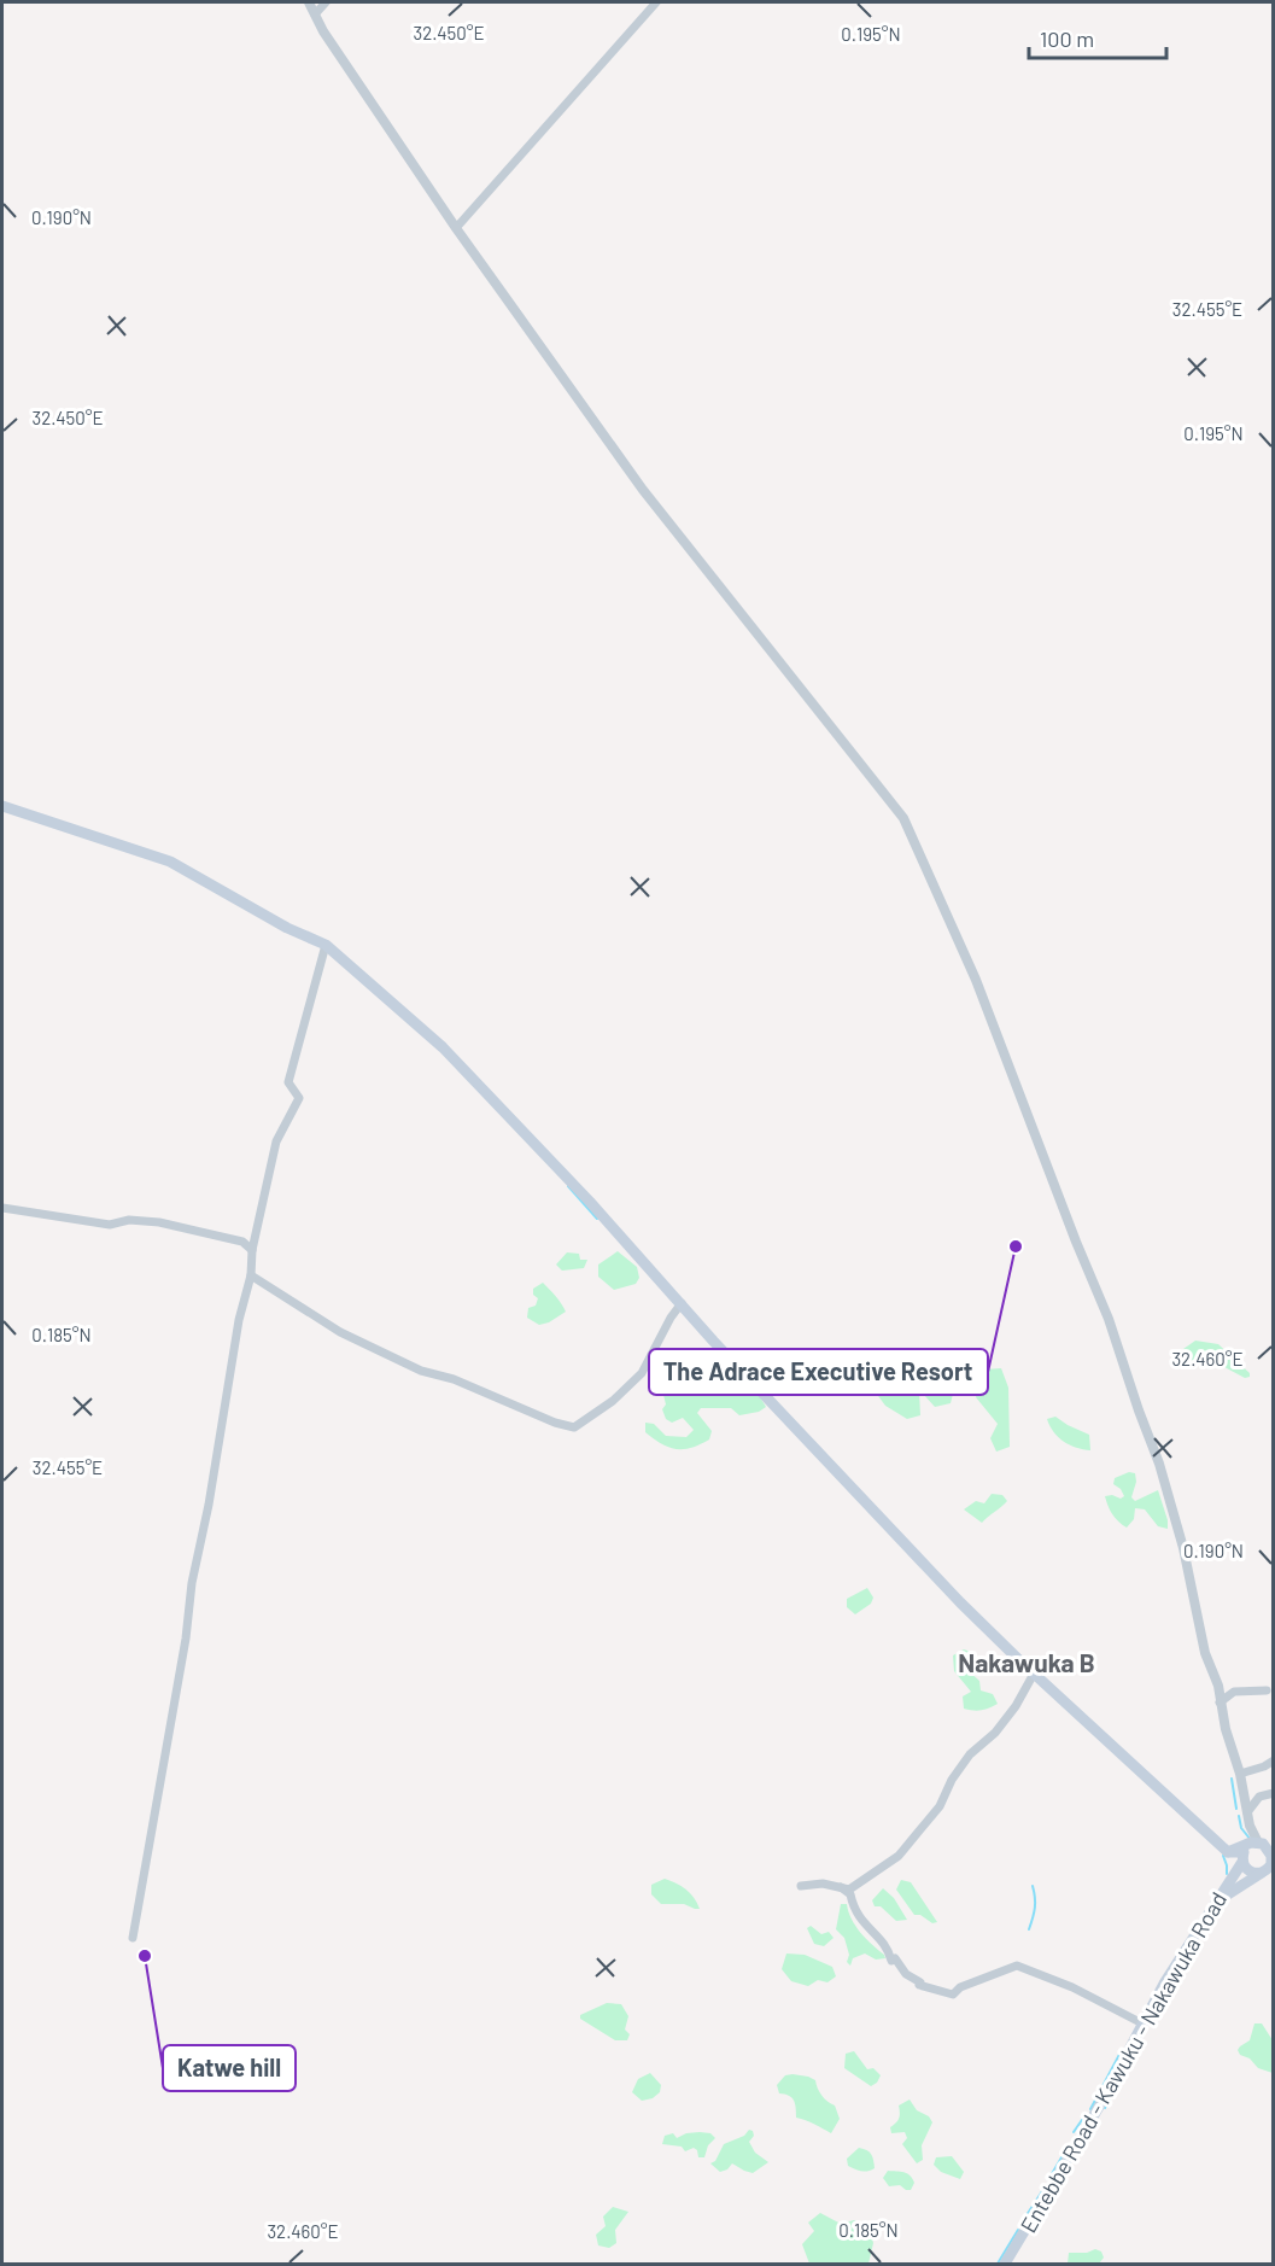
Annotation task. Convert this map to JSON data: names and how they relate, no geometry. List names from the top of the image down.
{
  "streets": {
    "main road": ["Entebbe Road - Kawuku - Nakawuka Road"]
  },
  "districts": ["Nakawuka B"],
  "places": ["The Adrace Executive Resort", "Katwe hill"],
  "scale_bar": "100 m",
  "coordinates": [
    "32.450°E",
    "0.195°N",
    "0.190°N",
    "32.455°E",
    "0.185°N",
    "32.460°E"
  ]
}
